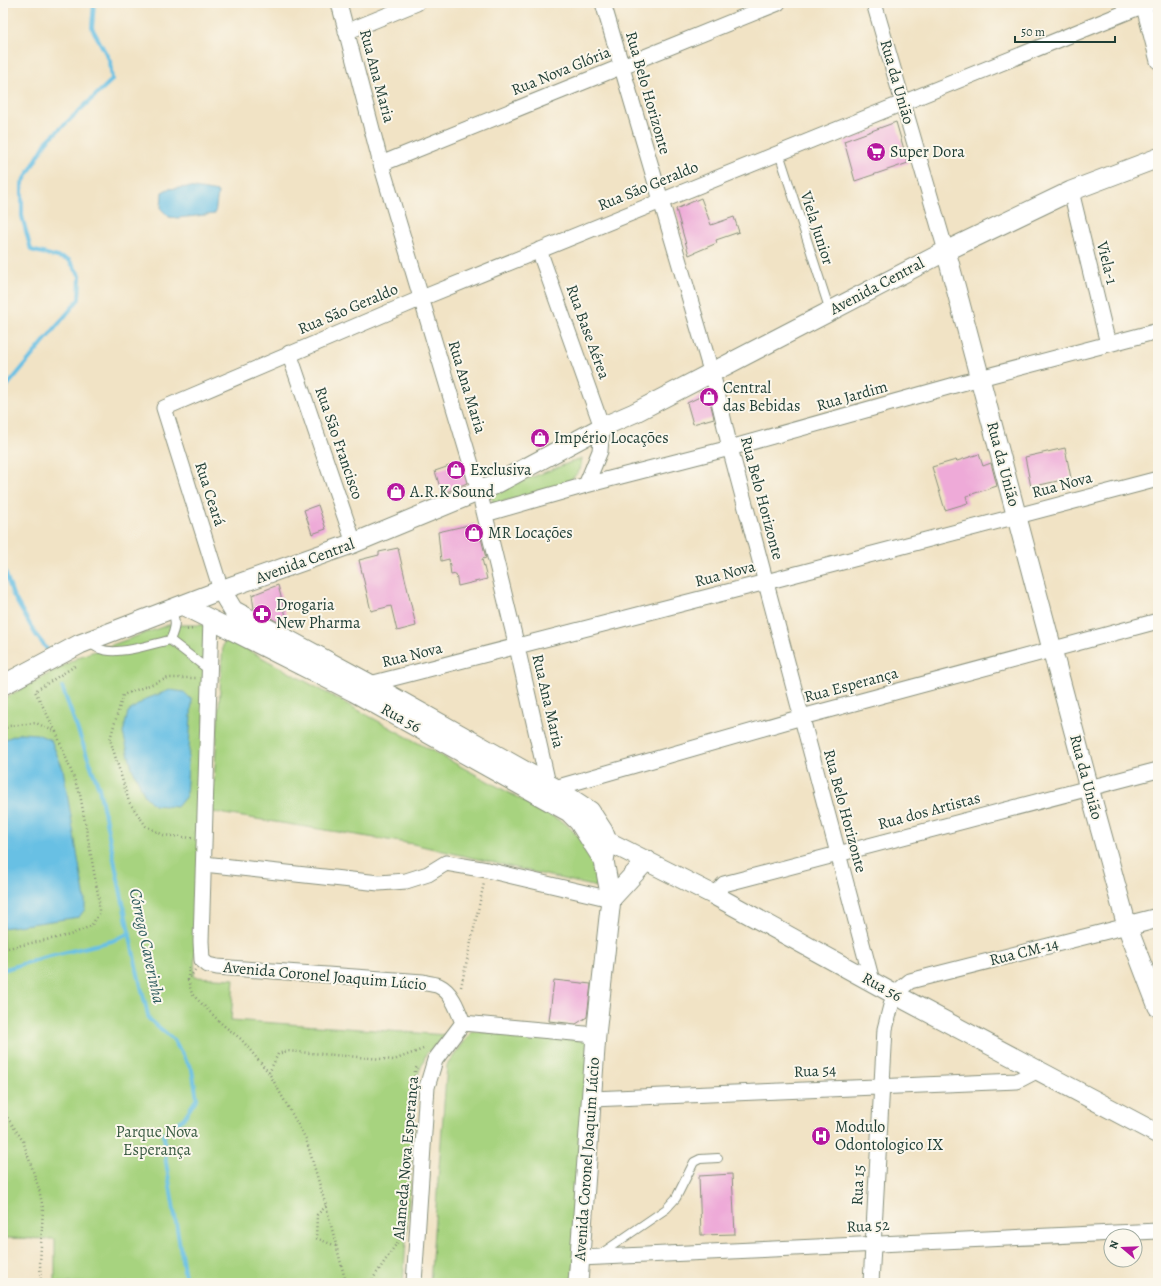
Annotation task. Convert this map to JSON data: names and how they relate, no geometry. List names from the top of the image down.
{
  "streets": {
    "street": [
      "Rua Nova Glória",
      "Rua Ana Maria",
      "Rua da União",
      "Rua Belo Horizonte",
      "Rua São Geraldo",
      "Viela-1",
      "Avenida Central",
      "Rua Base Aérea",
      "Rua Jardim",
      "Rua São Francisco",
      "Rua Nova",
      "Rua Ceará",
      "Rua Esperança",
      "Rua 56",
      "Rua dos Artistas",
      "Rua CM-14",
      "Avenida Coronel Joaquim Lúcio",
      "Rua 54",
      "Alameda Nova Esperança",
      "Rua 15",
      "Rua 52"
    ],
    "lane": ["Viela Junior"]
  },
  "crossings": [
    ["Rua Nova Glória", "Rua Ana Maria"],
    ["Rua Nova Glória", "Rua Belo Horizonte"],
    ["Rua Ana Maria", "Rua São Geraldo"],
    ["Rua Ana Maria", "Avenida Central"],
    ["Rua Ana Maria", "Rua Jardim"],
    ["Rua Ana Maria", "Rua Nova"],
    ["Rua Ana Maria", "Rua Esperança"],
    ["Rua Ana Maria", "Rua 56"],
    ["Rua da União", "Rua São Geraldo"],
    ["Rua da União", "Avenida Central"],
    ["Rua da União", "Rua Jardim"],
    ["Rua da União", "Rua Nova"],
    ["Rua da União", "Rua Esperança"],
    ["Rua da União", "Rua dos Artistas"],
    ["Rua da União", "Rua CM-14"],
    ["Rua Belo Horizonte", "Rua São Geraldo"],
    ["Rua Belo Horizonte", "Avenida Central"],
    ["Rua Belo Horizonte", "Rua Jardim"],
    ["Rua Belo Horizonte", "Rua Nova"],
    ["Rua Belo Horizonte", "Rua Esperança"],
    ["Rua Belo Horizonte", "Rua 56"],
    ["Rua Belo Horizonte", "Rua dos Artistas"],
    ["Rua São Geraldo", "Viela Junior"],
    ["Rua São Geraldo", "Rua Base Aérea"],
    ["Rua São Geraldo", "Rua São Francisco"],
    ["Rua São Geraldo", "Rua Ceará"],
    ["Viela Junior", "Avenida Central"],
    ["Viela-1", "Avenida Central"],
    ["Viela-1", "Rua Jardim"],
    ["Avenida Central", "Rua Base Aérea"],
    ["Avenida Central", "Rua São Francisco"],
    ["Avenida Central", "Rua Ceará"],
    ["Avenida Central", "Rua 56"],
    ["Rua Nova", "Rua 56"],
    ["Rua Ceará", "Rua 56"],
    ["Rua Esperança", "Rua 56"],
    ["Rua 56", "Rua dos Artistas"],
    ["Rua 56", "Rua CM-14"],
    ["Rua 56", "Avenida Coronel Joaquim Lúcio"],
    ["Rua 56", "Rua 54"],
    ["Rua 56", "Rua 15"],
    ["Rua CM-14", "Rua 15"],
    ["Avenida Coronel Joaquim Lúcio", "Rua 54"],
    ["Avenida Coronel Joaquim Lúcio", "Alameda Nova Esperança"],
    ["Avenida Coronel Joaquim Lúcio", "Rua 52"],
    ["Rua 54", "Rua 15"],
    ["Rua 15", "Rua 52"]
  ],
  "water": ["Córrego Caverinha"],
  "parks": ["Parque Nova Esperança"],
  "places": {
    "supermarket": ["Super Dora"],
    "shop": [
      "Central das Bebidas",
      "Império Locações",
      "Exclusiva",
      "A.R.K Sound",
      "MR Locações"
    ],
    "pharmacy": ["Drogaria New Pharma"],
    "hospital": ["Modulo Odontologico IX"]
  },
  "scale_bar": "50 m",
  "north": "left"
}
